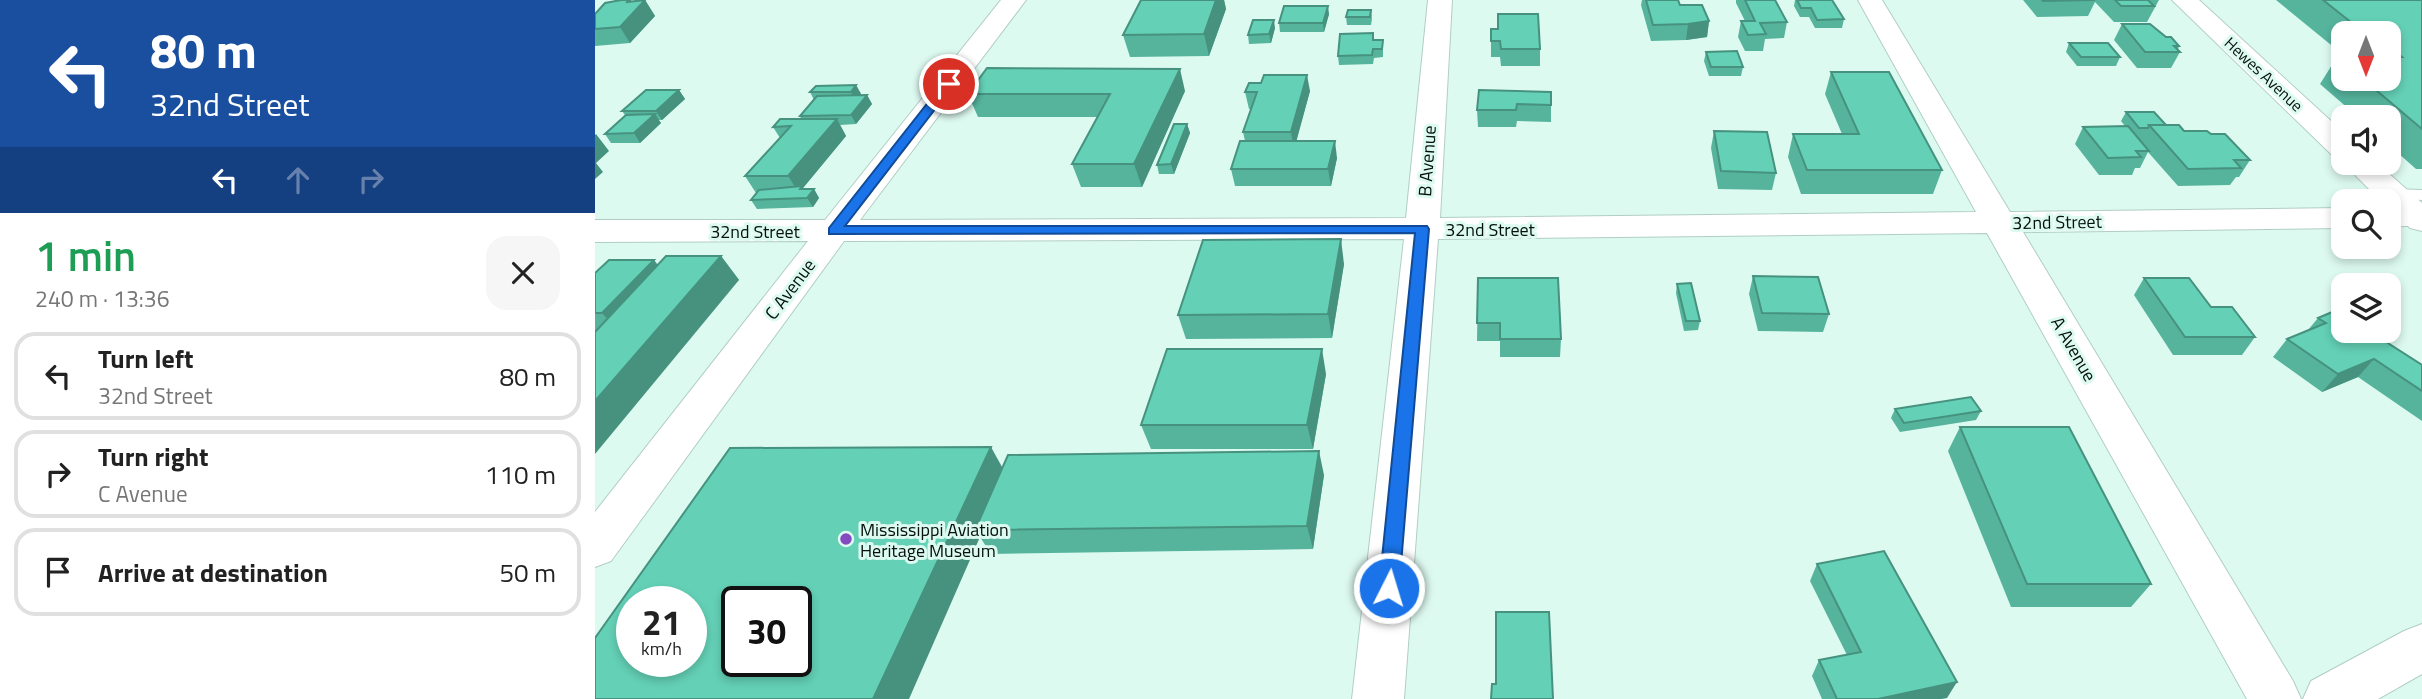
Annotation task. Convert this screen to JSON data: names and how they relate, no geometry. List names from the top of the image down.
{
  "streets": {
    "street": [
      "Hewes Avenue",
      "B Avenue",
      "32nd Street",
      "C Avenue",
      "A Avenue"
    ]
  },
  "crossings": [
    ["B Avenue", "32nd Street"],
    ["32nd Street", "C Avenue"],
    ["32nd Street", "A Avenue"]
  ],
  "places": ["Mississippi Aviation Heritage Museum"],
  "north": "bottom",
  "page": {
    "turn": ["80 m", "32nd Street"],
    "heading": ["1 min", "240 m · 13:36"],
    "list": [
      {
        "name": "Turn left",
        "note": "32nd Street",
        "value": "80 m"
      },
      {
        "name": "Turn right",
        "note": "C Avenue",
        "value": "110 m"
      },
      {
        "name": "Arrive at destination",
        "value": "50 m"
      }
    ],
    "speed": "21 km/h",
    "limit": "30"
  }
}
